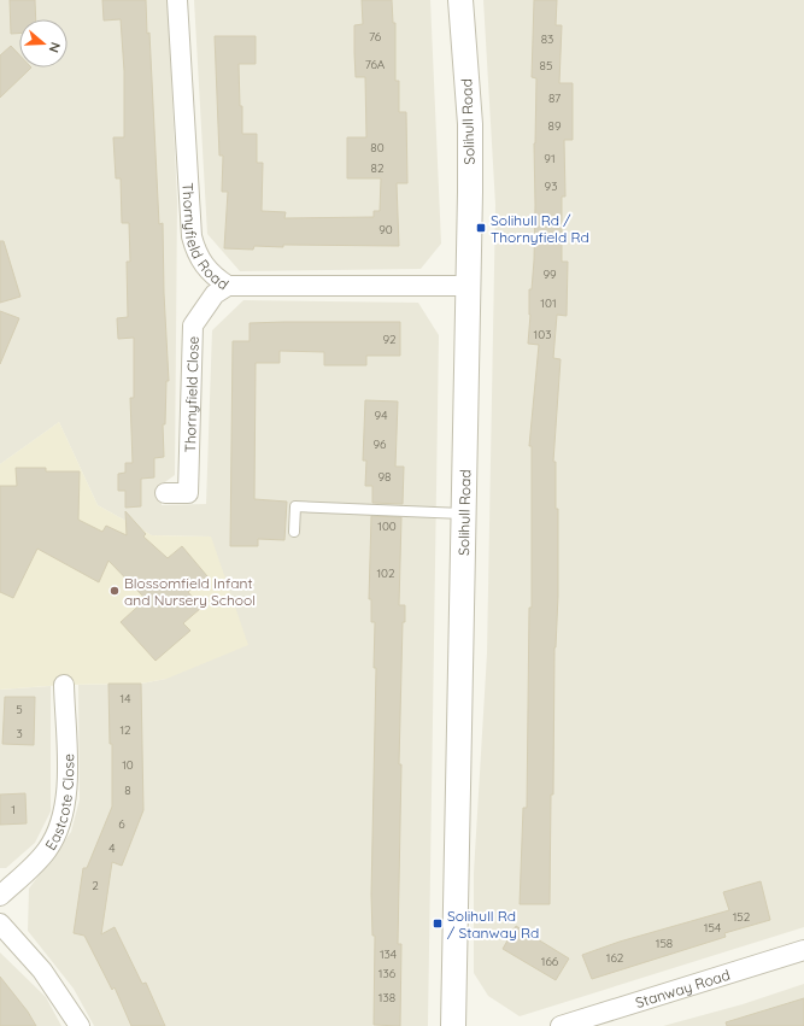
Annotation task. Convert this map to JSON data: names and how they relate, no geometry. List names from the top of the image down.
{
  "streets": {
    "street": [
      "Solihull Road",
      "Thornyfield Road",
      "Thornyfield Close",
      "Eastcote Close",
      "Stanway Road"
    ]
  },
  "crossings": [
    ["Solihull Road", "Thornyfield Road"],
    ["Thornyfield Road", "Thornyfield Close"]
  ],
  "places": {
    "transit": ["Solihull Rd / Thornyfield Rd", "Solihull Rd / Stanway Rd"],
    "other": ["Blossomfield Infant and Nursery School"]
  },
  "house_numbers": [
    "76",
    "83",
    "76A",
    "85",
    "87",
    "89",
    "80",
    "91",
    "82",
    "93",
    "90",
    "99",
    "101",
    "103",
    "92",
    "94",
    "96",
    "98",
    "100",
    "102",
    "14",
    "5",
    "12",
    "3",
    "10",
    "8",
    "1",
    "6",
    "4",
    "2",
    "152",
    "154",
    "158",
    "134",
    "162",
    "166",
    "136",
    "138"
  ],
  "north": "right"
}
